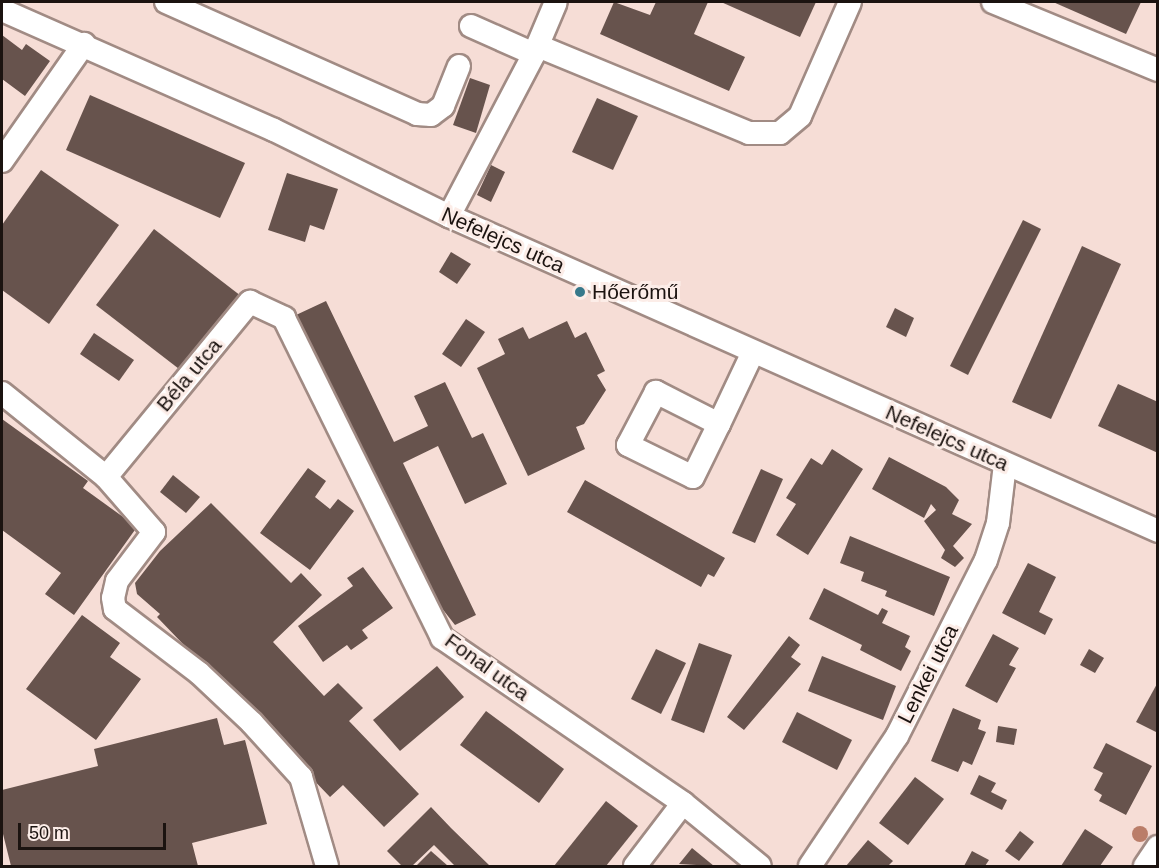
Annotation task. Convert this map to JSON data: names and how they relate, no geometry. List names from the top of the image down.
{
  "streets": {
    "street": [
      "Nefelejcs utca",
      "Béla utca",
      "Fonal utca",
      "Lenkei utca"
    ]
  },
  "crossings": [
    ["Nefelejcs utca", "Lenkei utca"],
    ["Béla utca", "Fonal utca"]
  ],
  "places": ["Hőerőmű"],
  "scale_bar": "50 m"
}
